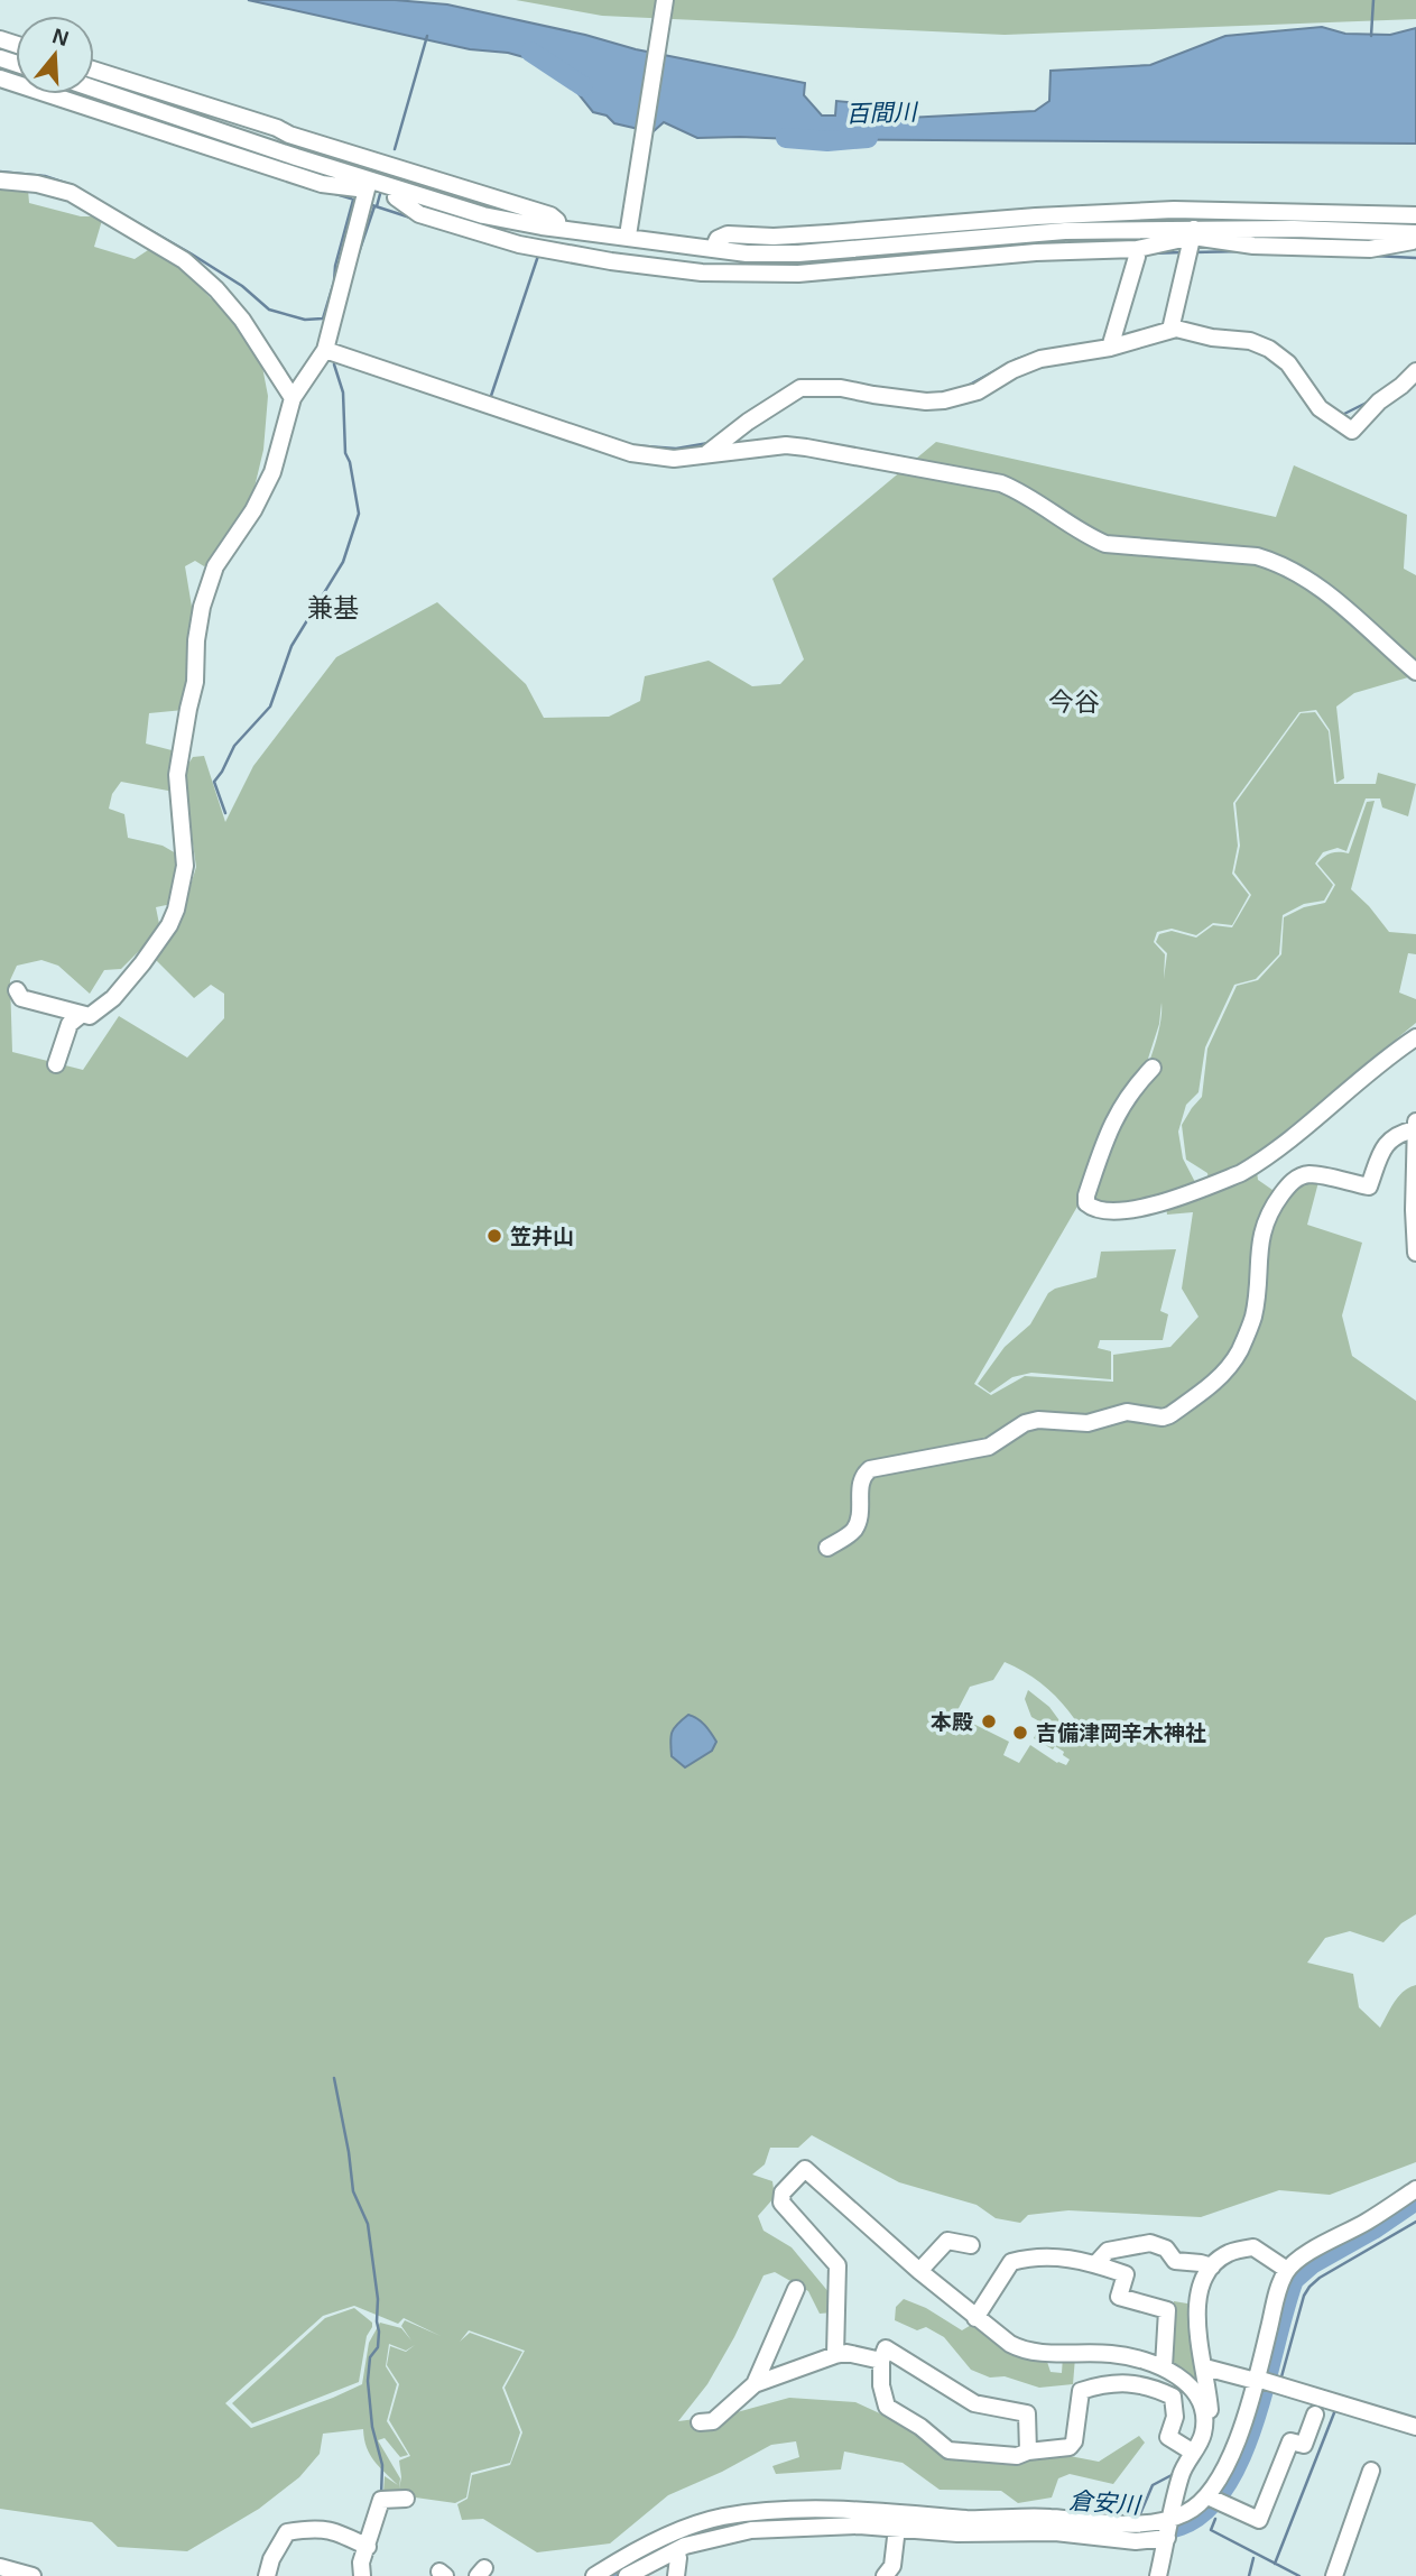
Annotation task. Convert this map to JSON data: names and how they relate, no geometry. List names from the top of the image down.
{
  "districts": ["兼基", "今谷"],
  "water": ["百間川", "倉安川"],
  "places": ["笠井山", "本殿", "吉備津岡辛木神社"],
  "north": "top"
}
